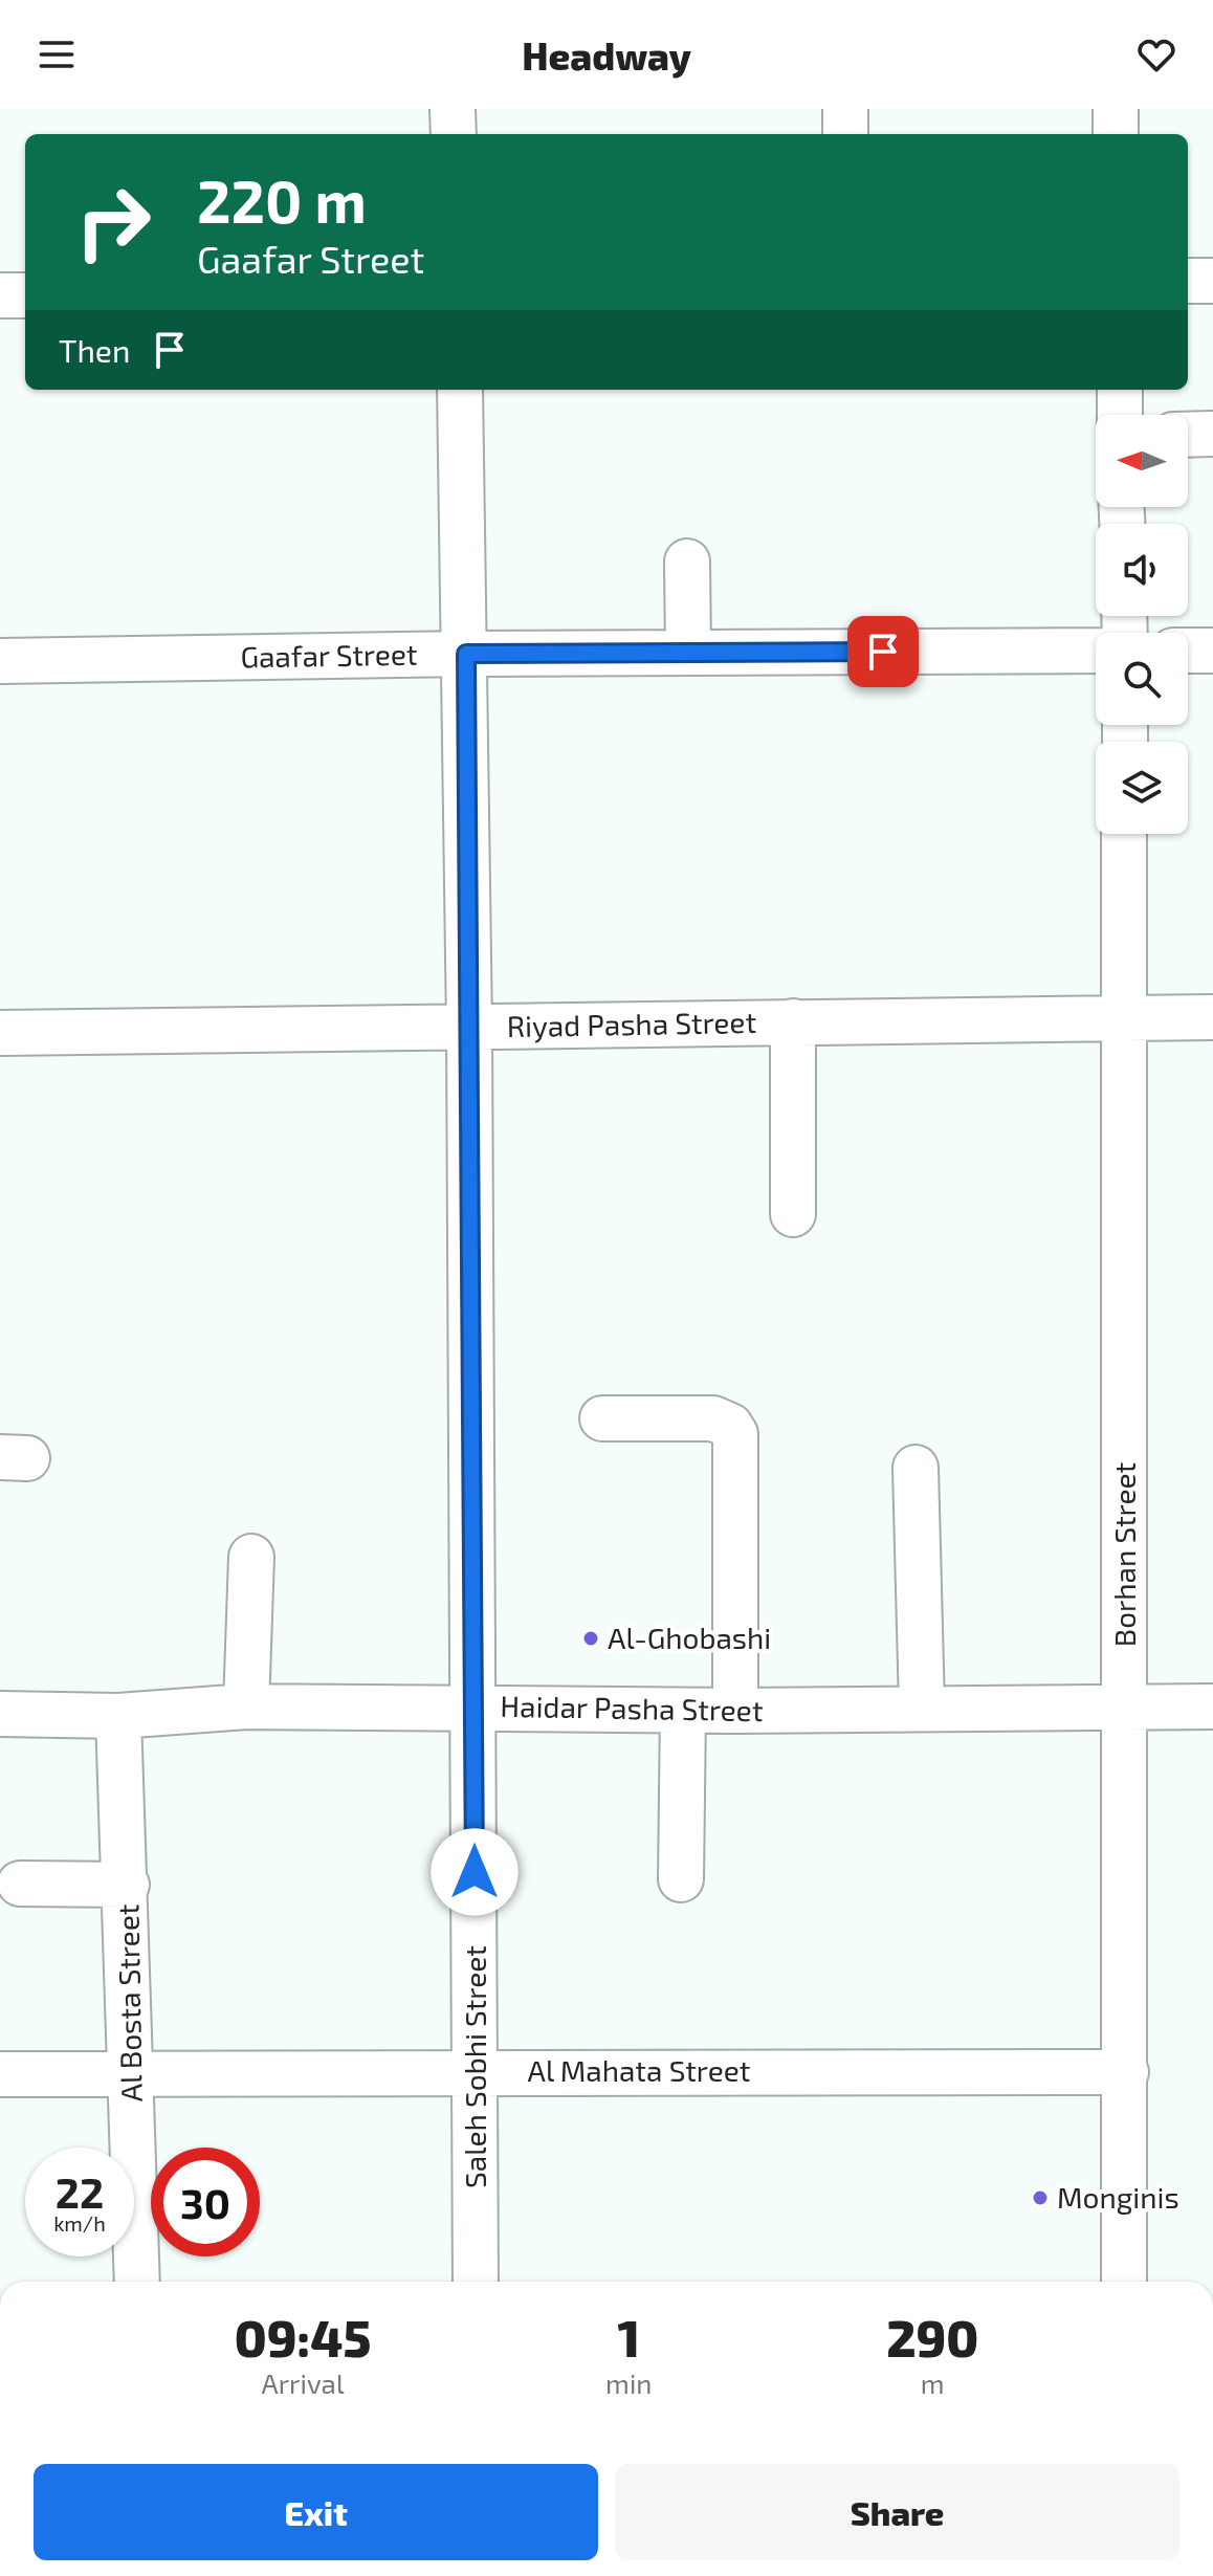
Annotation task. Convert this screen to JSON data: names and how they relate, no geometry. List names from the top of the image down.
{
  "streets": {
    "street": [
      "Gaafar Street",
      "Riyad Pasha Street",
      "Borhan Street",
      "Haidar Pasha Street",
      "Al Bosta Street",
      "Saleh Sobhi Street",
      "Al Mahata Street"
    ]
  },
  "crossings": [
    ["Gaafar Street", "Saleh Sobhi Street"],
    ["Riyad Pasha Street", "Borhan Street"],
    ["Riyad Pasha Street", "Saleh Sobhi Street"],
    ["Borhan Street", "Haidar Pasha Street"],
    ["Borhan Street", "Al Mahata Street"],
    ["Haidar Pasha Street", "Al Bosta Street"],
    ["Haidar Pasha Street", "Saleh Sobhi Street"],
    ["Al Bosta Street", "Al Mahata Street"],
    ["Saleh Sobhi Street", "Al Mahata Street"]
  ],
  "places": ["Al-Ghobashi", "Monginis"],
  "north": "left",
  "page": {
    "header": "Headway",
    "turn": ["220 m", "Gaafar Street"],
    "then": "Then",
    "speed": "22 km/h",
    "limit": "30",
    "eta": [
      "09:45",
      "Arrival",
      "1",
      "min",
      "290",
      "m"
    ],
    "buttons": ["Exit", "Share"]
  }
}
